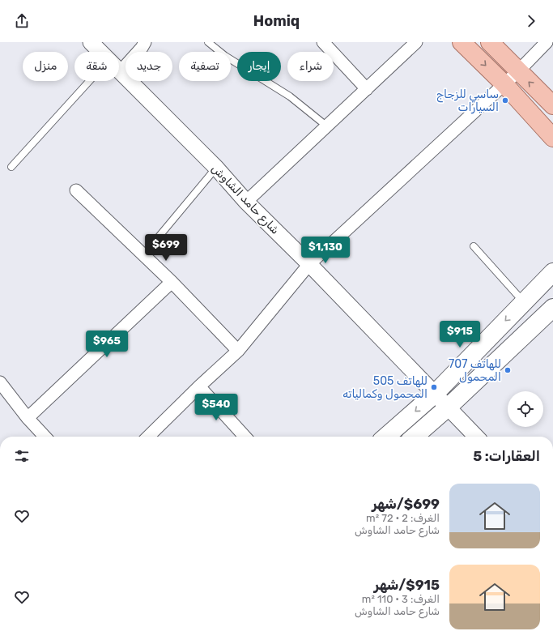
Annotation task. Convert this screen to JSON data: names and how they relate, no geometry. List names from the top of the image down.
{
  "streets": {
    "street": ["شارع حامد الشاوش"]
  },
  "places": ["ساسي للزجاج السيارات", "707 للهاتف المحمول", "505 للهاتف المحمول وكمالياته"],
  "page": {
    "header": "Homiq",
    "chip": [
      "شراء",
      "إيجار",
      "تصفية",
      "جديد",
      "شقة",
      "منزل"
    ],
    "price": [
      "$699",
      "$1,130",
      "$915",
      "$965",
      "$540"
    ],
    "heading": "العقارات: 5",
    "list": [
      {
        "name": "$699/شهر",
        "note": "الغرف: 2 · 72 m² · شارع حامد الشاوش"
      },
      {
        "name": "$915/شهر",
        "note": "الغرف: 3 · 110 m² · شارع حامد الشاوش"
      }
    ]
  }
}
